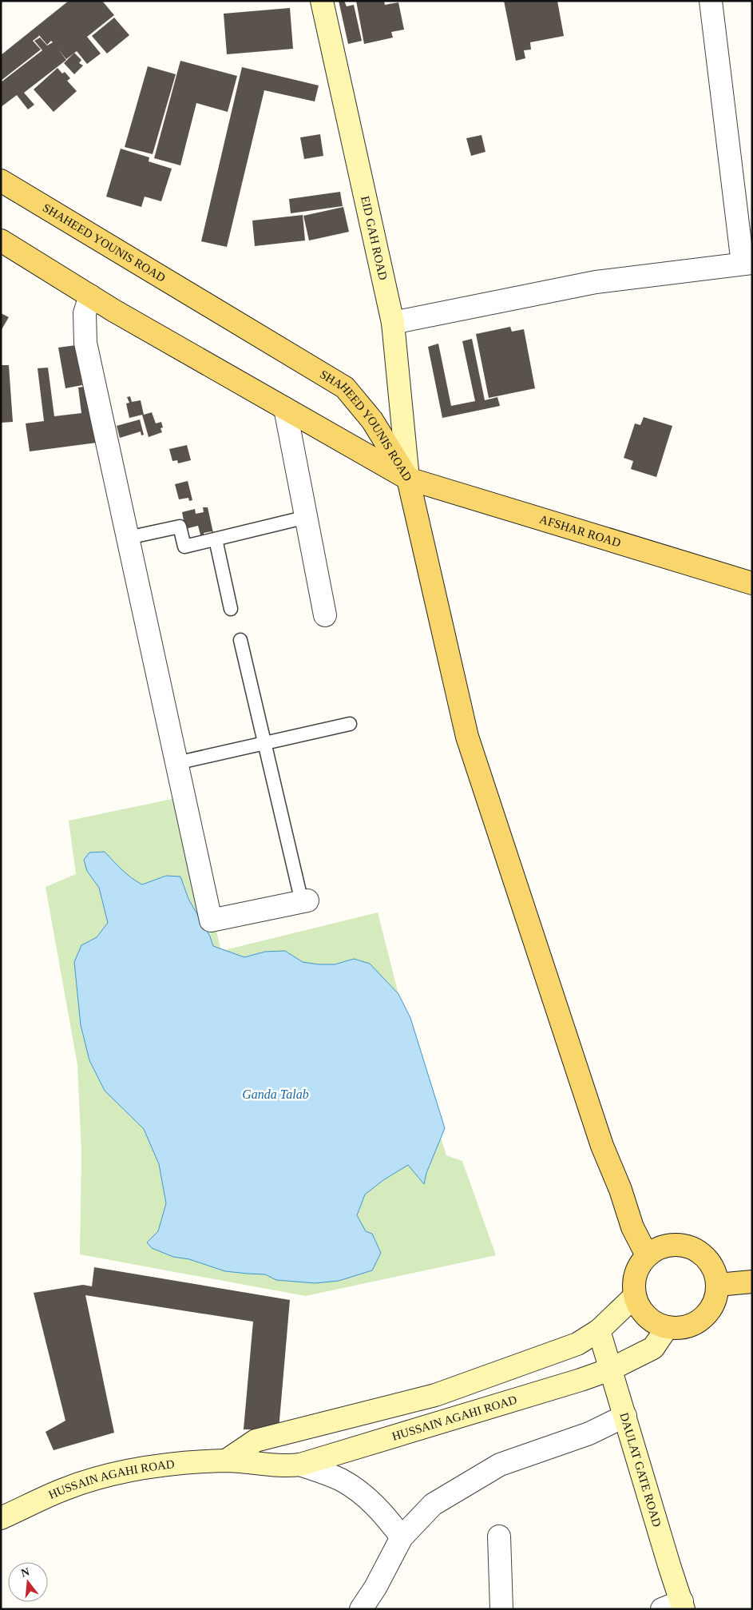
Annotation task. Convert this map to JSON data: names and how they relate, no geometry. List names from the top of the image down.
{
  "streets": {
    "main road": [
      "EID GAH ROAD",
      "SHAHEED YOUNIS ROAD",
      "AFSHAR ROAD",
      "HUSSAIN AGAHI ROAD",
      "DAULAT GATE ROAD"
    ]
  },
  "crossings": [
    ["EID GAH ROAD", "SHAHEED YOUNIS ROAD"],
    ["EID GAH ROAD", "AFSHAR ROAD"],
    ["SHAHEED YOUNIS ROAD", "AFSHAR ROAD"],
    ["HUSSAIN AGAHI ROAD", "DAULAT GATE ROAD"]
  ],
  "water": ["Ganda Talab"],
  "north": "top"
}
